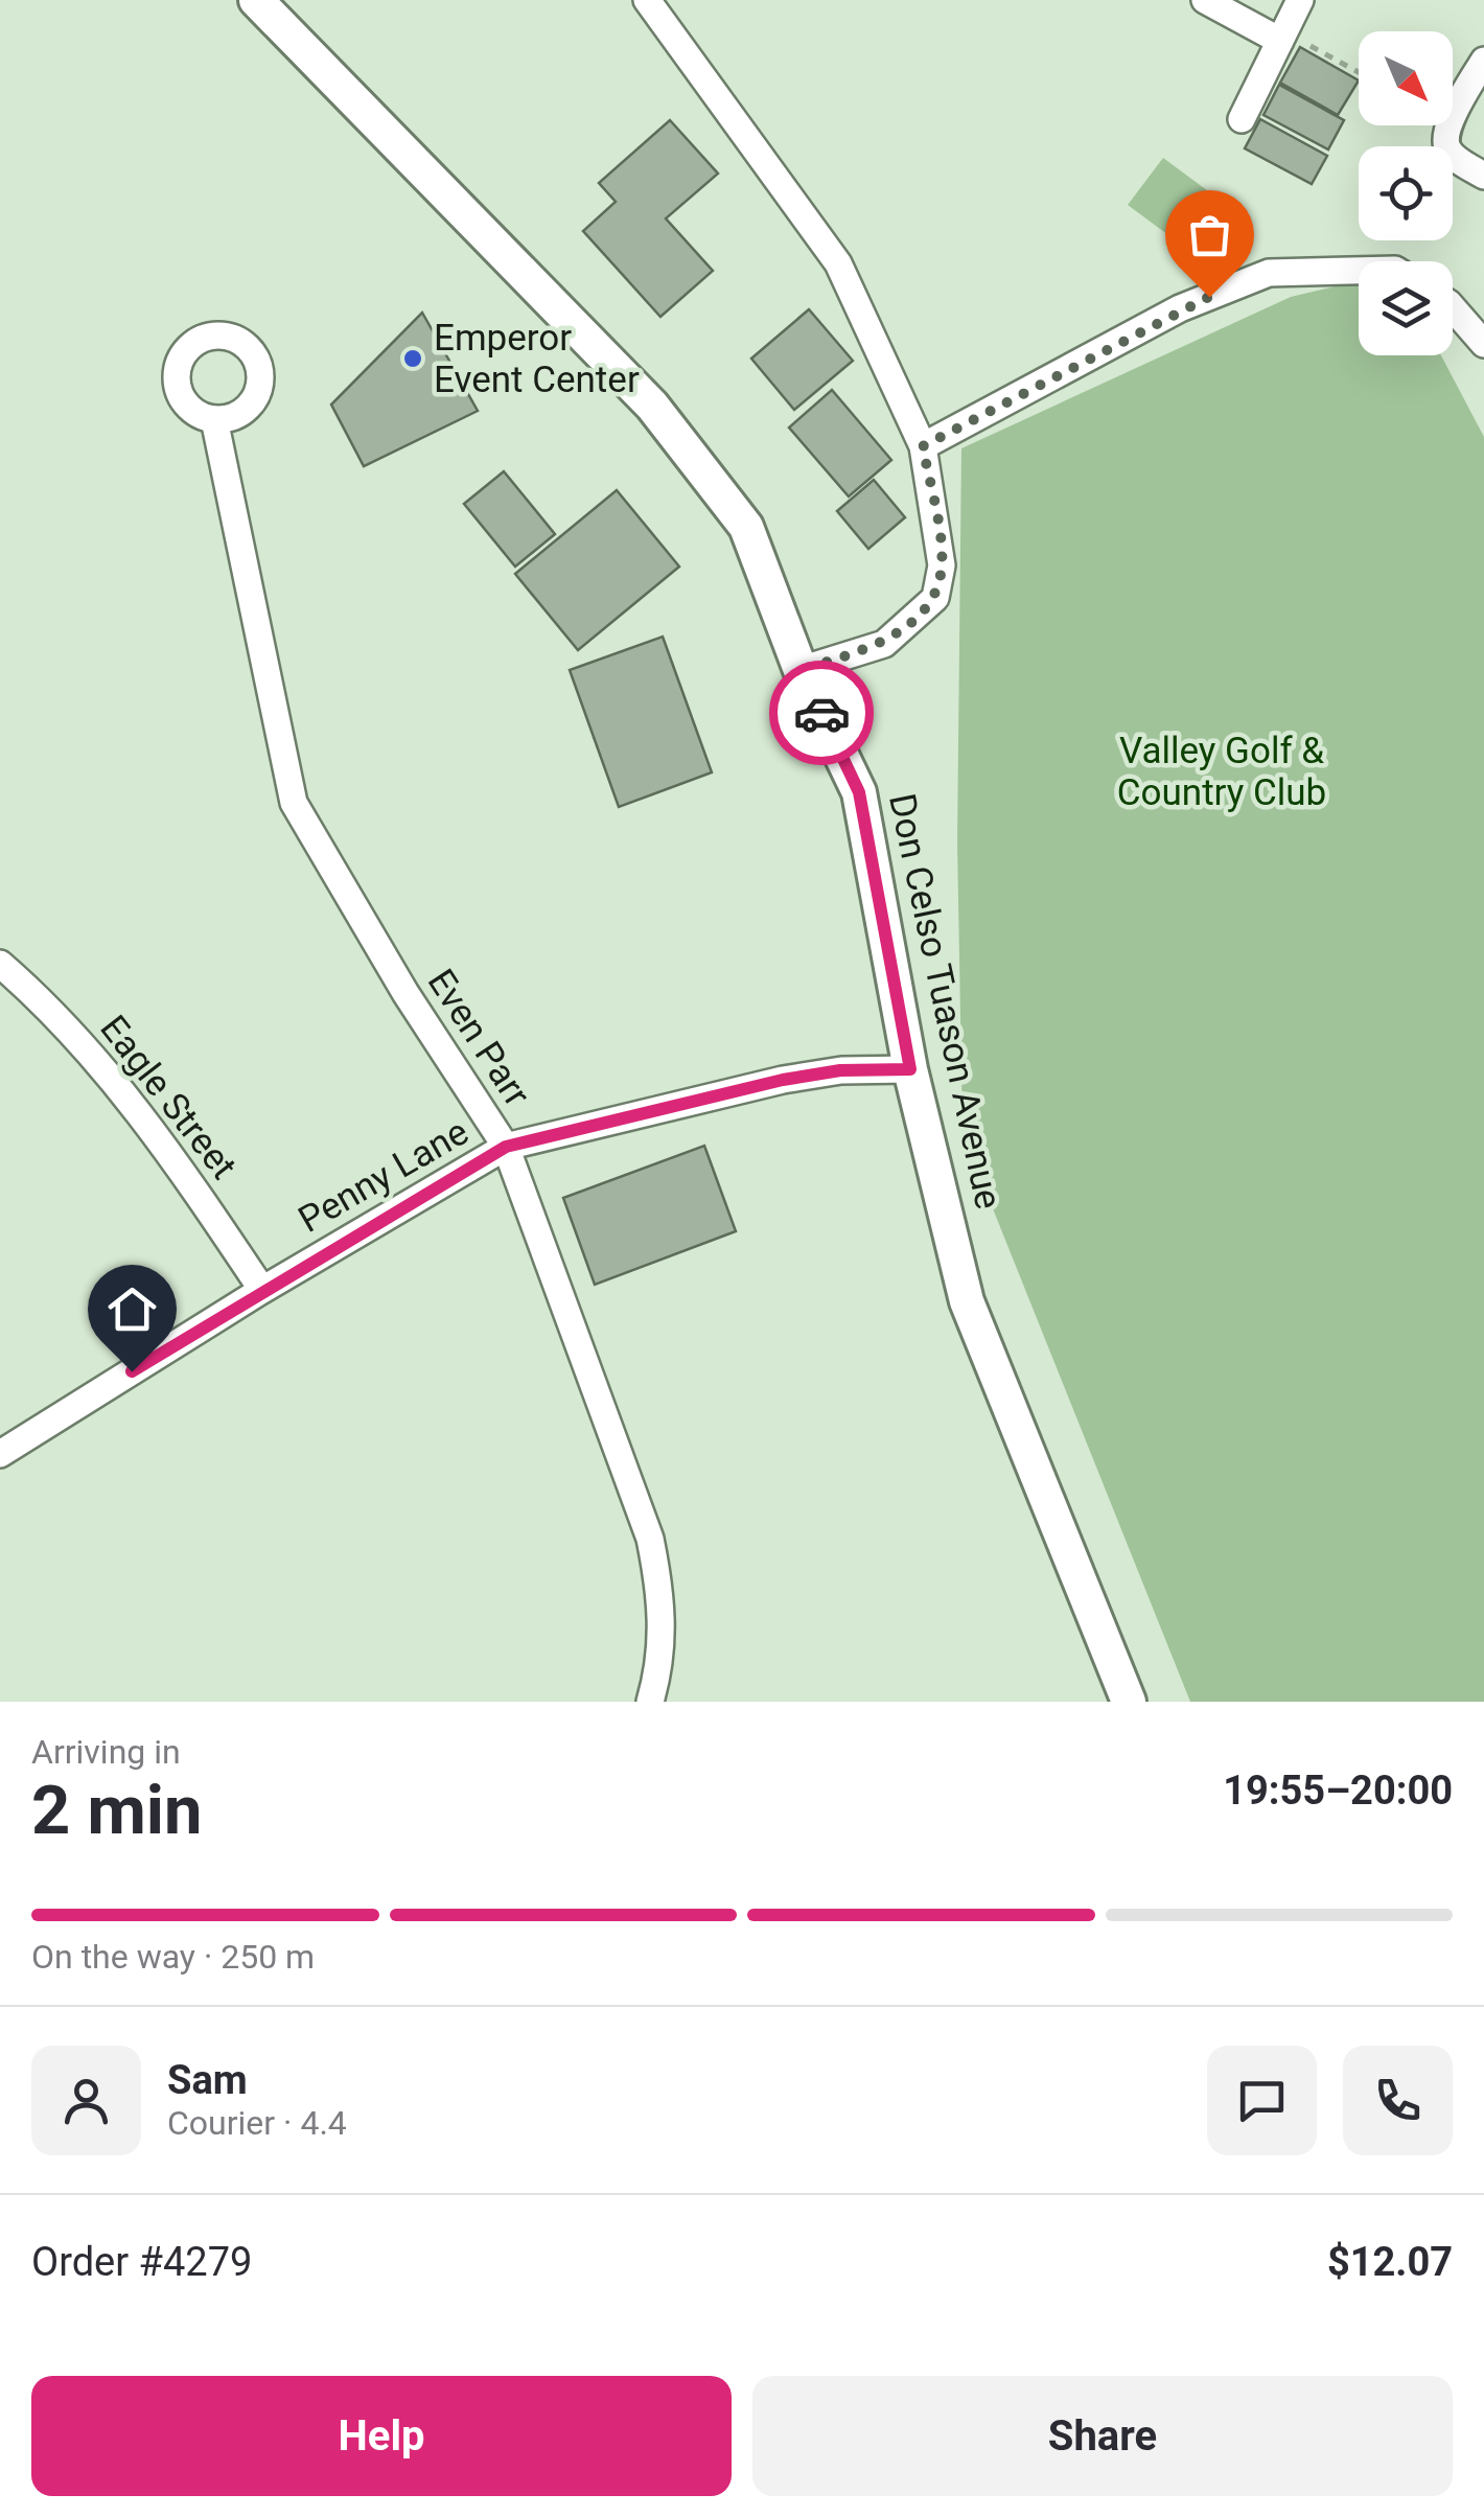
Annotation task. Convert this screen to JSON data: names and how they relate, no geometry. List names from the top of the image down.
{
  "streets": {
    "street": [
      "Don Celso Tuason Avenue",
      "Even Parr",
      "Eagle Street",
      "Penny Lane"
    ]
  },
  "crossings": [
    ["Don Celso Tuason Avenue", "Penny Lane"],
    ["Even Parr", "Penny Lane"],
    ["Eagle Street", "Penny Lane"]
  ],
  "parks": ["Valley Golf & Country Club"],
  "places": ["Emperor Event Center"],
  "north": "bottom right",
  "page": {
    "heading": ["2 min", "Arriving in", "19:55–20:00"],
    "panel": [
      "Sam",
      "Courier · 4.4",
      "Order #4279",
      "$12.07"
    ],
    "bar": "On the way · 250 m",
    "buttons": ["Help", "Share"]
  }
}
